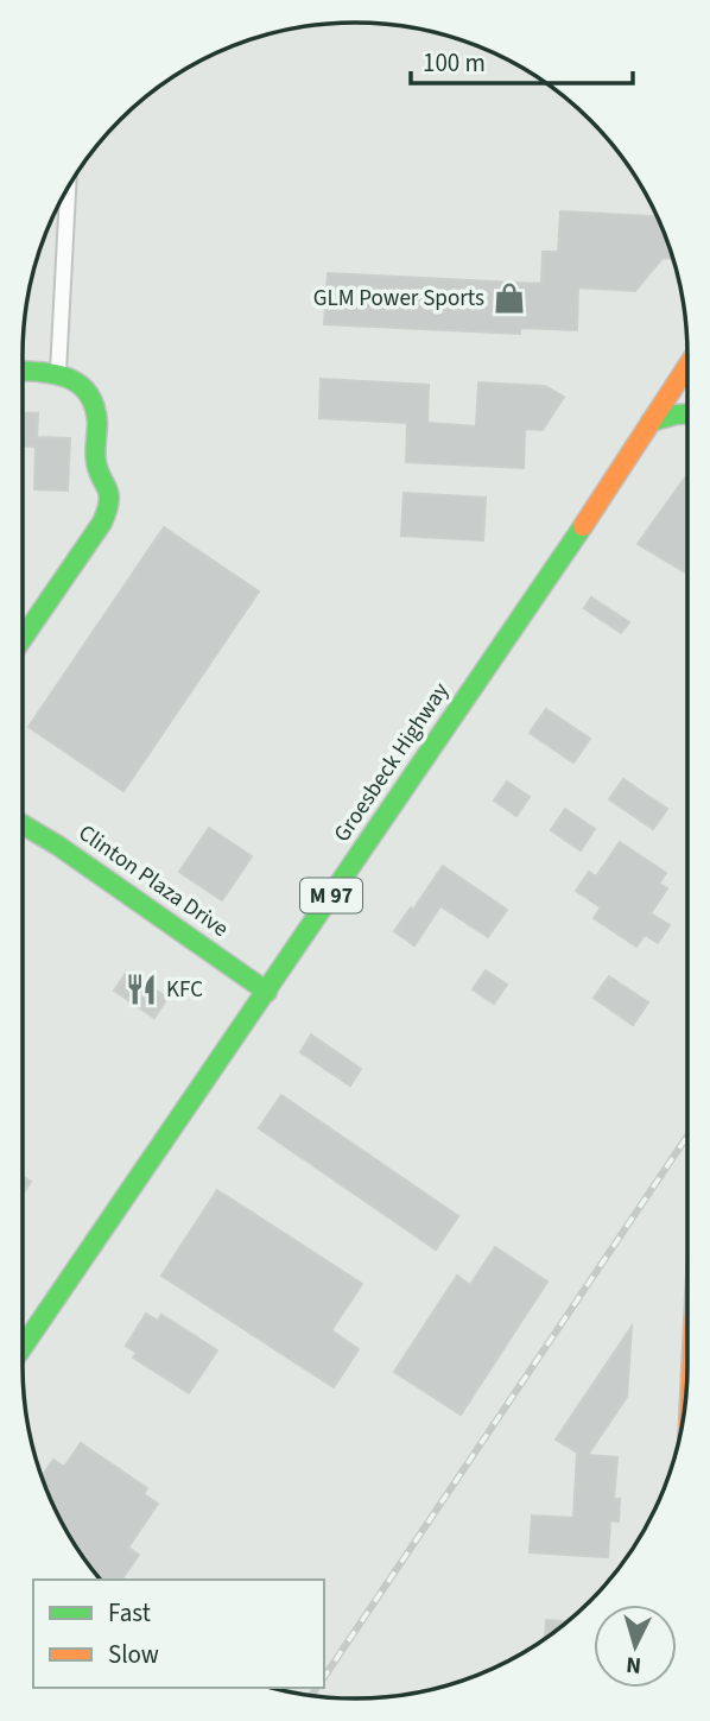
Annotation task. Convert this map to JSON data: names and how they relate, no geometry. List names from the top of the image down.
{
  "streets": {
    "main road": ["Groesbeck Highway", "Clinton Plaza Drive", "M 97"]
  },
  "crossings": [
    ["Groesbeck Highway", "Clinton Plaza Drive"]
  ],
  "places": {
    "shop": ["GLM Power Sports"],
    "restaurant": ["KFC"]
  },
  "legend": ["Fast", "Slow"],
  "scale_bar": "100 m",
  "north": "bottom"
}
